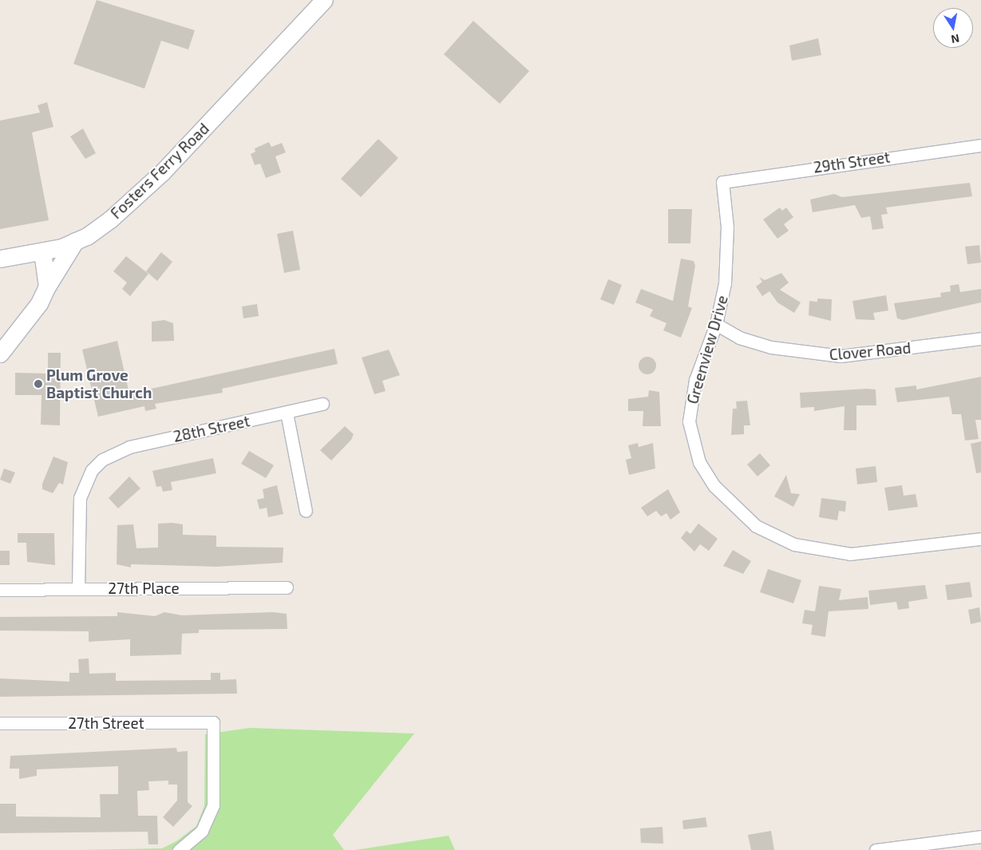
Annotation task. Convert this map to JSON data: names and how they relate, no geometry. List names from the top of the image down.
{
  "streets": {
    "street": [
      "29th Street",
      "Fosters Ferry Road",
      "Greenview Drive",
      "Clover Road",
      "28th Street",
      "27th Place",
      "27th Street"
    ]
  },
  "crossings": [
    ["29th Street", "Greenview Drive"],
    ["Greenview Drive", "Clover Road"],
    ["28th Street", "27th Place"]
  ],
  "places": ["Plum Grove Baptist Church"],
  "north": "bottom"
}
